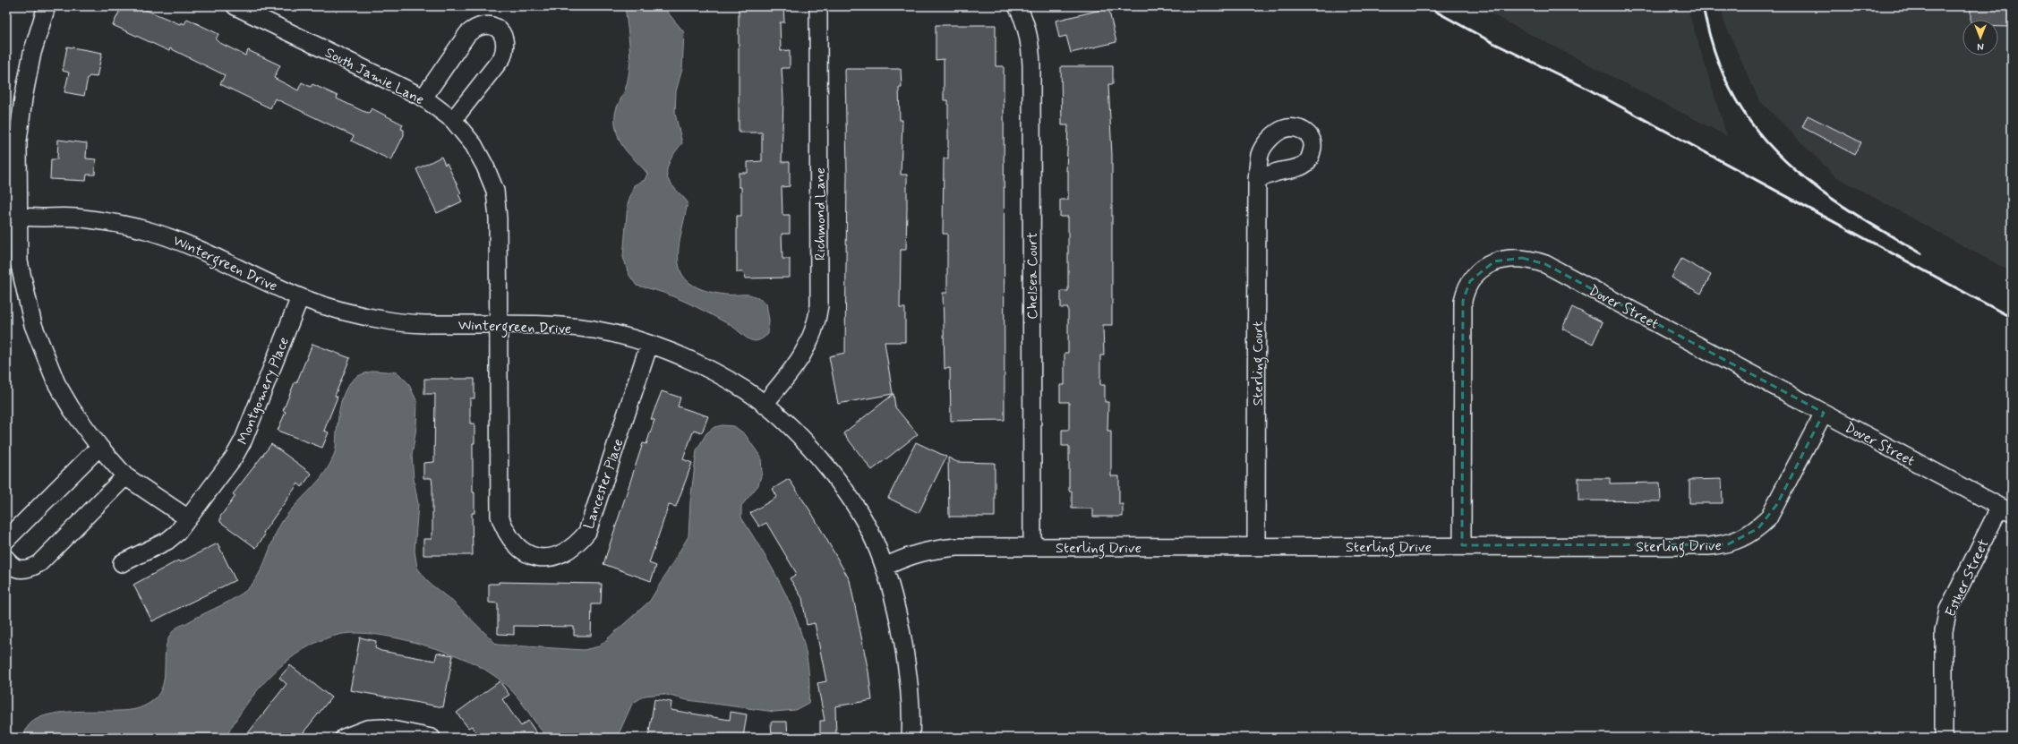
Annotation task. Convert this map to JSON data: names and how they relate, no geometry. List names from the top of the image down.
{
  "streets": {
    "street": [
      "South Jamie Lane",
      "Richmond Lane",
      "Wintergreen Drive",
      "Chelsea Court",
      "Dover Street",
      "Sterling Court",
      "Montgomery Place",
      "Lancester Place",
      "Sterling Drive",
      "Esther Street"
    ]
  },
  "crossings": [
    ["South Jamie Lane", "Wintergreen Drive"],
    ["South Jamie Lane", "Lancester Place"],
    ["Richmond Lane", "Wintergreen Drive"],
    ["Wintergreen Drive", "Montgomery Place"],
    ["Wintergreen Drive", "Lancester Place"],
    ["Wintergreen Drive", "Sterling Drive"],
    ["Chelsea Court", "Sterling Drive"],
    ["Dover Street", "Sterling Drive"],
    ["Dover Street", "Esther Street"],
    ["Sterling Court", "Sterling Drive"]
  ],
  "north": "bottom"
}
